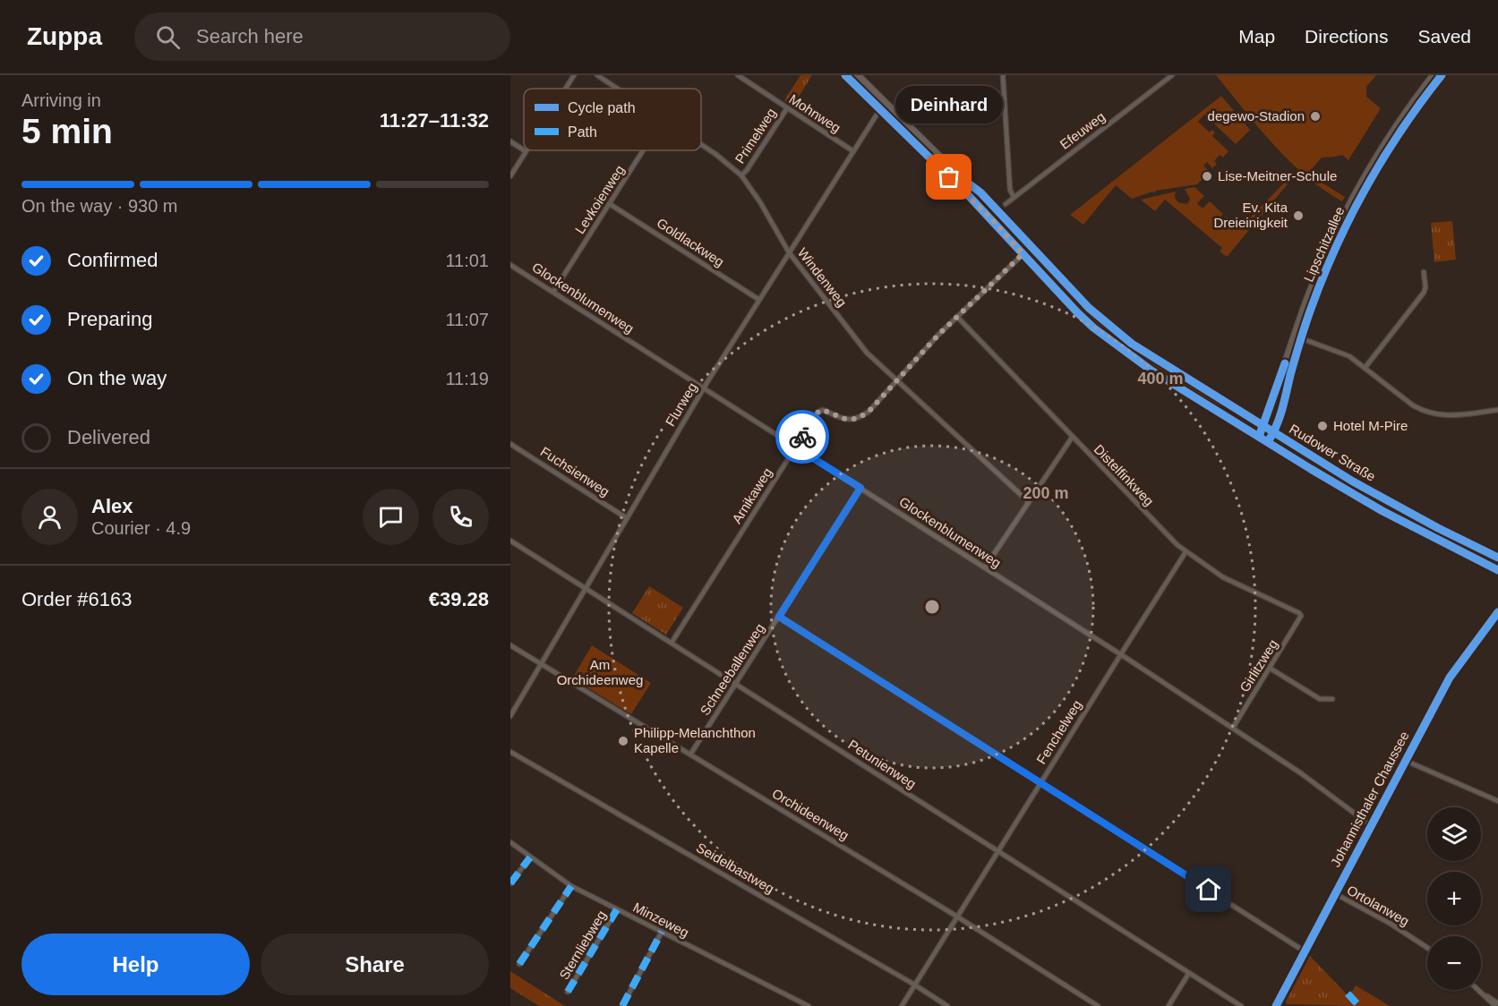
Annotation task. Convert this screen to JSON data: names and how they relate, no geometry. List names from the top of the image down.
{
  "streets": {
    "main road": ["Rudower Straße"],
    "street": [
      "Mohnweg",
      "Efeuweg",
      "Primelweg",
      "Levkoienweg",
      "Goldlackweg",
      "Lipschitzallee",
      "Windenweg",
      "Glockenblumenweg",
      "Flurweg",
      "Fuchsienweg",
      "Distelfinkweg",
      "Arnikaweg",
      "Girlitzweg",
      "Schneeballenweg",
      "Fenchelweg",
      "Petunienweg",
      "Johannisthaler Chaussee",
      "Orchideenweg",
      "Seidelbastweg",
      "Ortolanweg",
      "Minzeweg",
      "Sternliebweg"
    ]
  },
  "crossings": [
    ["Mohnweg", "Primelweg"],
    ["Mohnweg", "Flurweg"],
    ["Primelweg", "Windenweg"],
    ["Levkoienweg", "Goldlackweg"],
    ["Levkoienweg", "Glockenblumenweg"],
    ["Goldlackweg", "Flurweg"],
    ["Lipschitzallee", "Rudower Straße"],
    ["Windenweg", "Flurweg"],
    ["Windenweg", "Arnikaweg"],
    ["Glockenblumenweg", "Flurweg"],
    ["Glockenblumenweg", "Arnikaweg"],
    ["Glockenblumenweg", "Girlitzweg"],
    ["Glockenblumenweg", "Schneeballenweg"],
    ["Glockenblumenweg", "Fenchelweg"],
    ["Glockenblumenweg", "Johannisthaler Chaussee"],
    ["Flurweg", "Rudower Straße"],
    ["Flurweg", "Fuchsienweg"],
    ["Flurweg", "Petunienweg"],
    ["Flurweg", "Orchideenweg"],
    ["Rudower Straße", "Arnikaweg"],
    ["Distelfinkweg", "Arnikaweg"],
    ["Distelfinkweg", "Girlitzweg"],
    ["Distelfinkweg", "Fenchelweg"],
    ["Arnikaweg", "Petunienweg"],
    ["Schneeballenweg", "Petunienweg"],
    ["Schneeballenweg", "Orchideenweg"],
    ["Fenchelweg", "Petunienweg"],
    ["Fenchelweg", "Orchideenweg"],
    ["Fenchelweg", "Seidelbastweg"],
    ["Johannisthaler Chaussee", "Ortolanweg"],
    ["Minzeweg", "Sternliebweg"]
  ],
  "parks": ["Am Orchideenweg"],
  "places": [
    "degewo-Stadion",
    "Lise-Meitner-Schule",
    "Deinhard",
    "Ev. Kita Dreieinigkeit",
    "Hotel M-Pire",
    "Philipp-Melanchthon Kapelle"
  ],
  "legend": ["Cycle path", "Path"],
  "page": {
    "header": "Zuppa",
    "search": "Search here",
    "nav": ["Map", "Directions", "Saved"],
    "heading": ["5 min", "Arriving in", "11:27–11:32"],
    "panel": [
      "Alex",
      "Courier · 4.9",
      "Order #6163",
      "€39.28"
    ],
    "bubble": "Deinhard",
    "bar": "On the way · 930 m",
    "list": [
      ["Confirmed", "11:01"],
      ["Preparing", "11:07"],
      ["On the way", "11:19"],
      "Delivered"
    ],
    "map_buttons": ["+", "−"],
    "buttons": ["Help", "Share"]
  },
  "rings": ["400 m", "200 m"]
}
